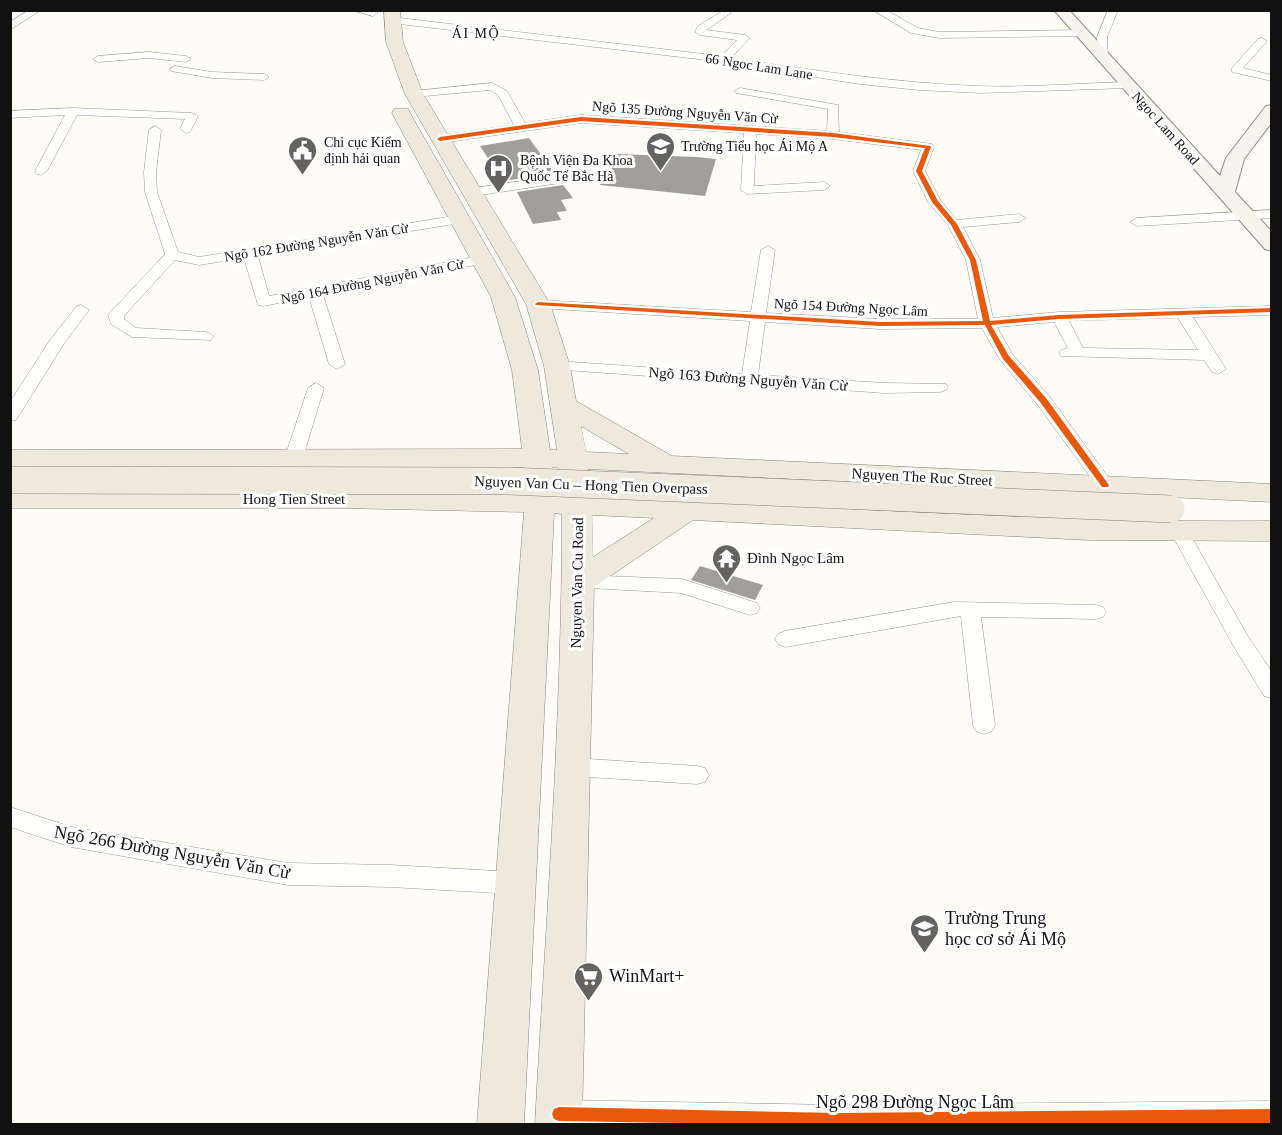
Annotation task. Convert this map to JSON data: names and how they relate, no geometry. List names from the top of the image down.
{
  "streets": {
    "main road": [
      "Ngoc Lam Road",
      "Nguyen The Ruc Street",
      "Nguyen Van Cu – Hong Tien Overpass",
      "Hong Tien Street",
      "Nguyen Van Cu Road"
    ],
    "street": [
      "66 Ngoc Lam Lane",
      "Ngõ 135 Đường Nguyễn Văn Cừ",
      "Ngõ 162 Đường Nguyễn Văn Cừ",
      "Ngõ 164 Đường Nguyễn Văn Cừ",
      "Ngõ 154 Đường Ngọc Lâm",
      "Ngõ 163 Đường Nguyễn Văn Cừ",
      "Ngõ 266 Đường Nguyễn Văn Cừ",
      "Ngõ 298 Đường Ngọc Lâm"
    ]
  },
  "crossings": [
    ["66 Ngoc Lam Lane", "Ngoc Lam Road"],
    ["66 Ngoc Lam Lane", "Nguyen Van Cu Road"],
    ["Ngõ 135 Đường Nguyễn Văn Cừ", "Nguyen Van Cu Road"],
    ["Ngõ 162 Đường Nguyễn Văn Cừ", "Ngõ 164 Đường Nguyễn Văn Cừ"],
    ["Ngõ 154 Đường Ngọc Lâm", "Nguyen Van Cu Road"],
    ["Ngõ 163 Đường Nguyễn Văn Cừ", "Nguyen Van Cu Road"],
    ["Nguyen The Ruc Street", "Nguyen Van Cu Road"],
    ["Hong Tien Street", "Nguyen Van Cu Road"],
    ["Nguyen Van Cu Road", "Ngõ 298 Đường Ngọc Lâm"]
  ],
  "districts": ["ÁI MỘ"],
  "places": {
    "school or university": ["Trường Tiểu học Ái Mộ A", "Trường Trung học cơ sở Ái Mộ"],
    "public building": ["Chi cục Kiểm định hải quan"],
    "hospital": ["Bệnh Viện Đa Khoa Quốc Tế Bắc Hà"],
    "temple": ["Đình Ngọc Lâm"],
    "supermarket": ["WinMart+"]
  }
}
